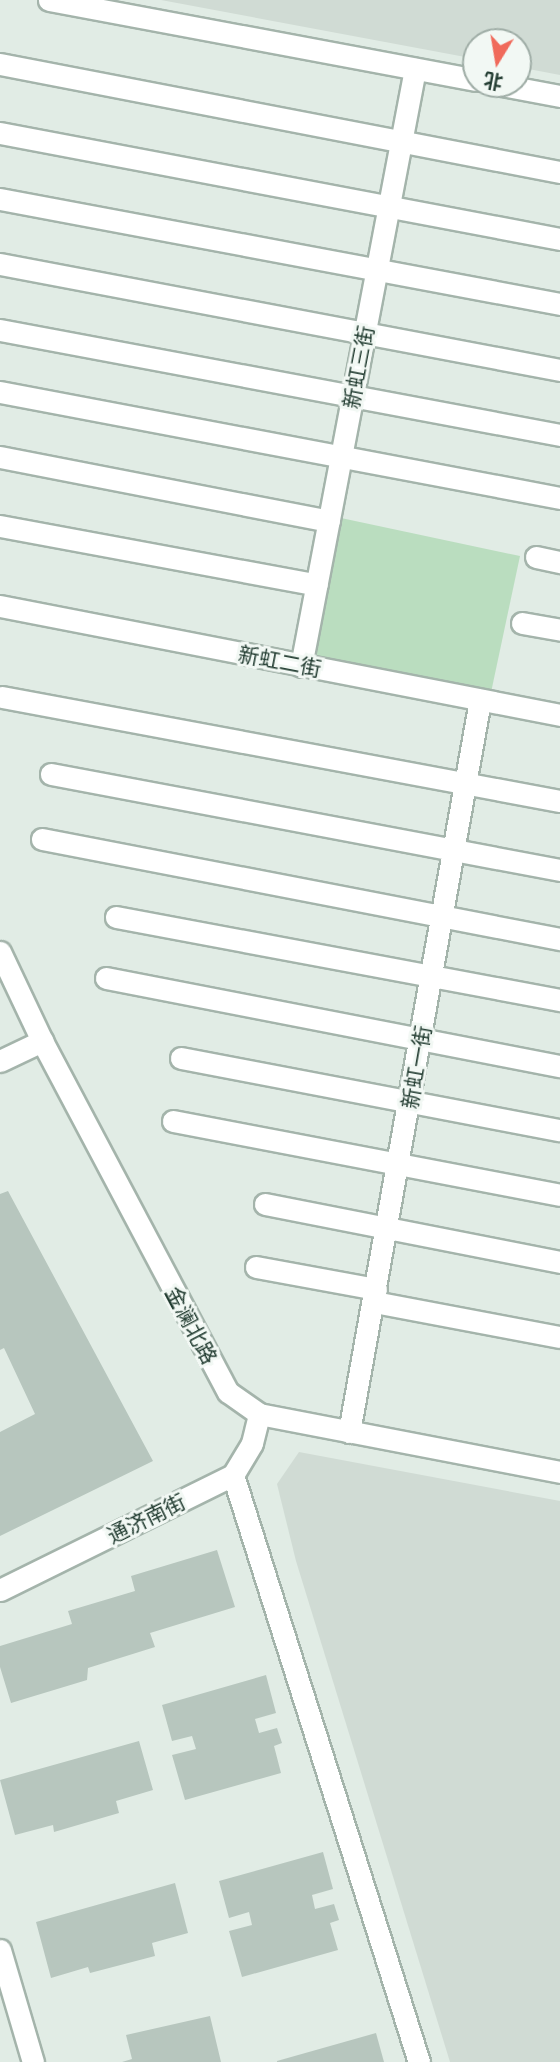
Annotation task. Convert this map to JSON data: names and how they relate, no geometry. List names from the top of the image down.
{
  "streets": {
    "street": [
      "新虹三街",
      "新虹二街",
      "新虹一街",
      "金澜北路",
      "通济南街"
    ]
  },
  "crossings": [
    ["新虹三街", "新虹二街"],
    ["新虹二街", "新虹一街"],
    ["新虹一街", "金澜北路"]
  ],
  "north": "bottom"
}
